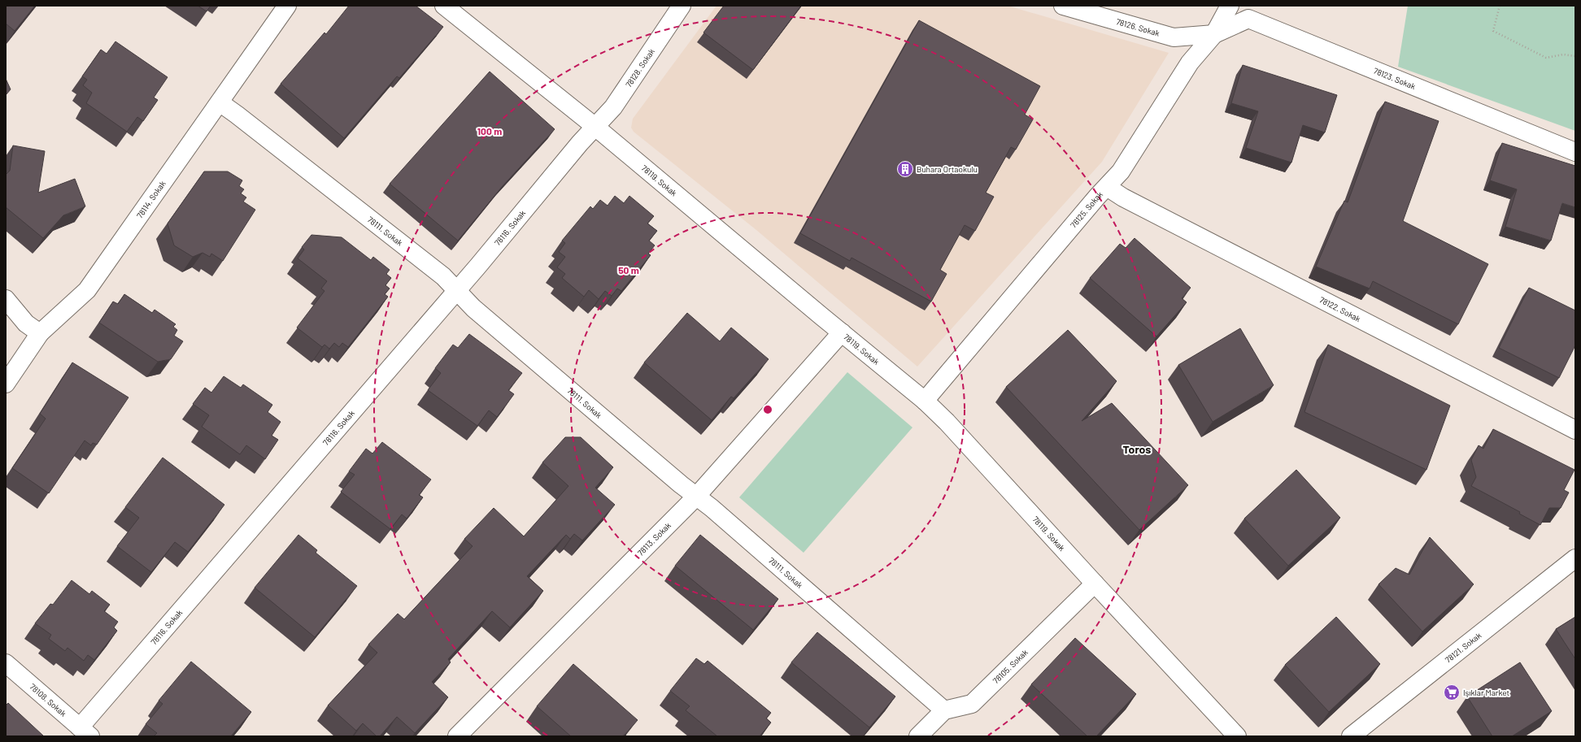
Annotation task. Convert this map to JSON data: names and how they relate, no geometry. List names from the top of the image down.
{
  "streets": {
    "street": [
      "78126. Sokak",
      "78128. Sokak",
      "78123. Sokak",
      "78119. Sokak",
      "78114. Sokak",
      "78125. Sokak",
      "78116. Sokak",
      "78111. Sokak",
      "78122. Sokak",
      "78113. Sokak",
      "78121. Sokak",
      "78105. Sokak",
      "78108. Sokak"
    ]
  },
  "crossings": [
    ["78126. Sokak", "78123. Sokak"],
    ["78126. Sokak", "78125. Sokak"],
    ["78128. Sokak", "78119. Sokak"],
    ["78128. Sokak", "78116. Sokak"],
    ["78123. Sokak", "78125. Sokak"],
    ["78119. Sokak", "78125. Sokak"],
    ["78119. Sokak", "78116. Sokak"],
    ["78119. Sokak", "78113. Sokak"],
    ["78119. Sokak", "78105. Sokak"],
    ["78114. Sokak", "78111. Sokak"],
    ["78125. Sokak", "78122. Sokak"],
    ["78116. Sokak", "78111. Sokak"],
    ["78116. Sokak", "78108. Sokak"],
    ["78111. Sokak", "78113. Sokak"],
    ["78111. Sokak", "78105. Sokak"]
  ],
  "districts": ["Toros"],
  "places": {
    "building": ["Buhara Ortaokulu"],
    "supermarket": ["Işıklar Market"]
  },
  "rings": ["100 m", "50 m"]
}
